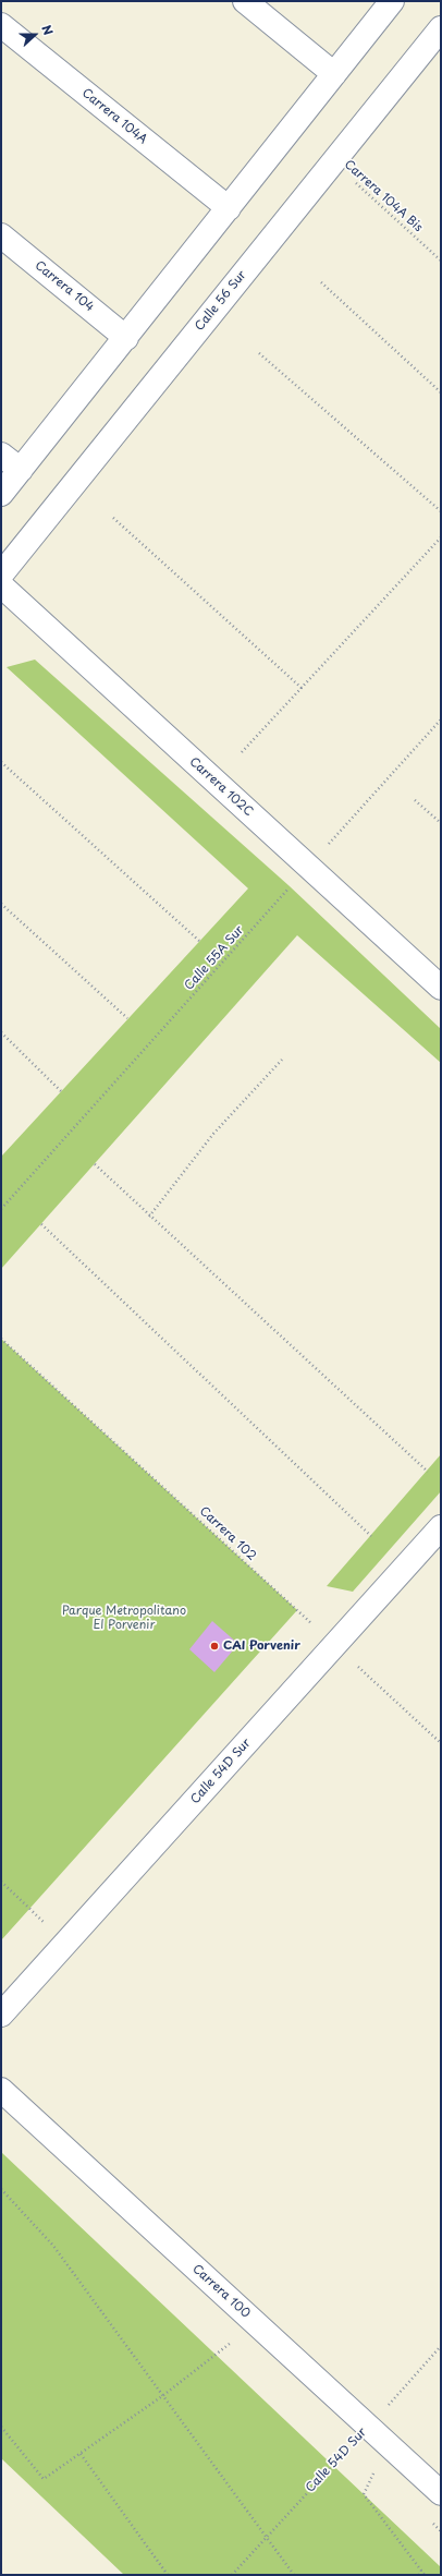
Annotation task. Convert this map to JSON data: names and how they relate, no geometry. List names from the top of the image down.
{
  "streets": {
    "street": [
      "Carrera 104A",
      "Carrera 104",
      "Calle 56 Sur",
      "Carrera 102C",
      "Calle 54D Sur",
      "Carrera 100"
    ],
    "path": ["Carrera 104A Bis", "Calle 55A Sur", "Carrera 102"]
  },
  "crossings": [
    ["Carrera 104A Bis", "Calle 56 Sur"],
    ["Carrera 102C", "Calle 55A Sur"],
    ["Carrera 102", "Calle 54D Sur"],
    ["Calle 54D Sur", "Carrera 100"]
  ],
  "parks": ["Parque Metropolitano El Porvenir"],
  "places": ["CAI Porvenir"],
  "north": "right"
}
